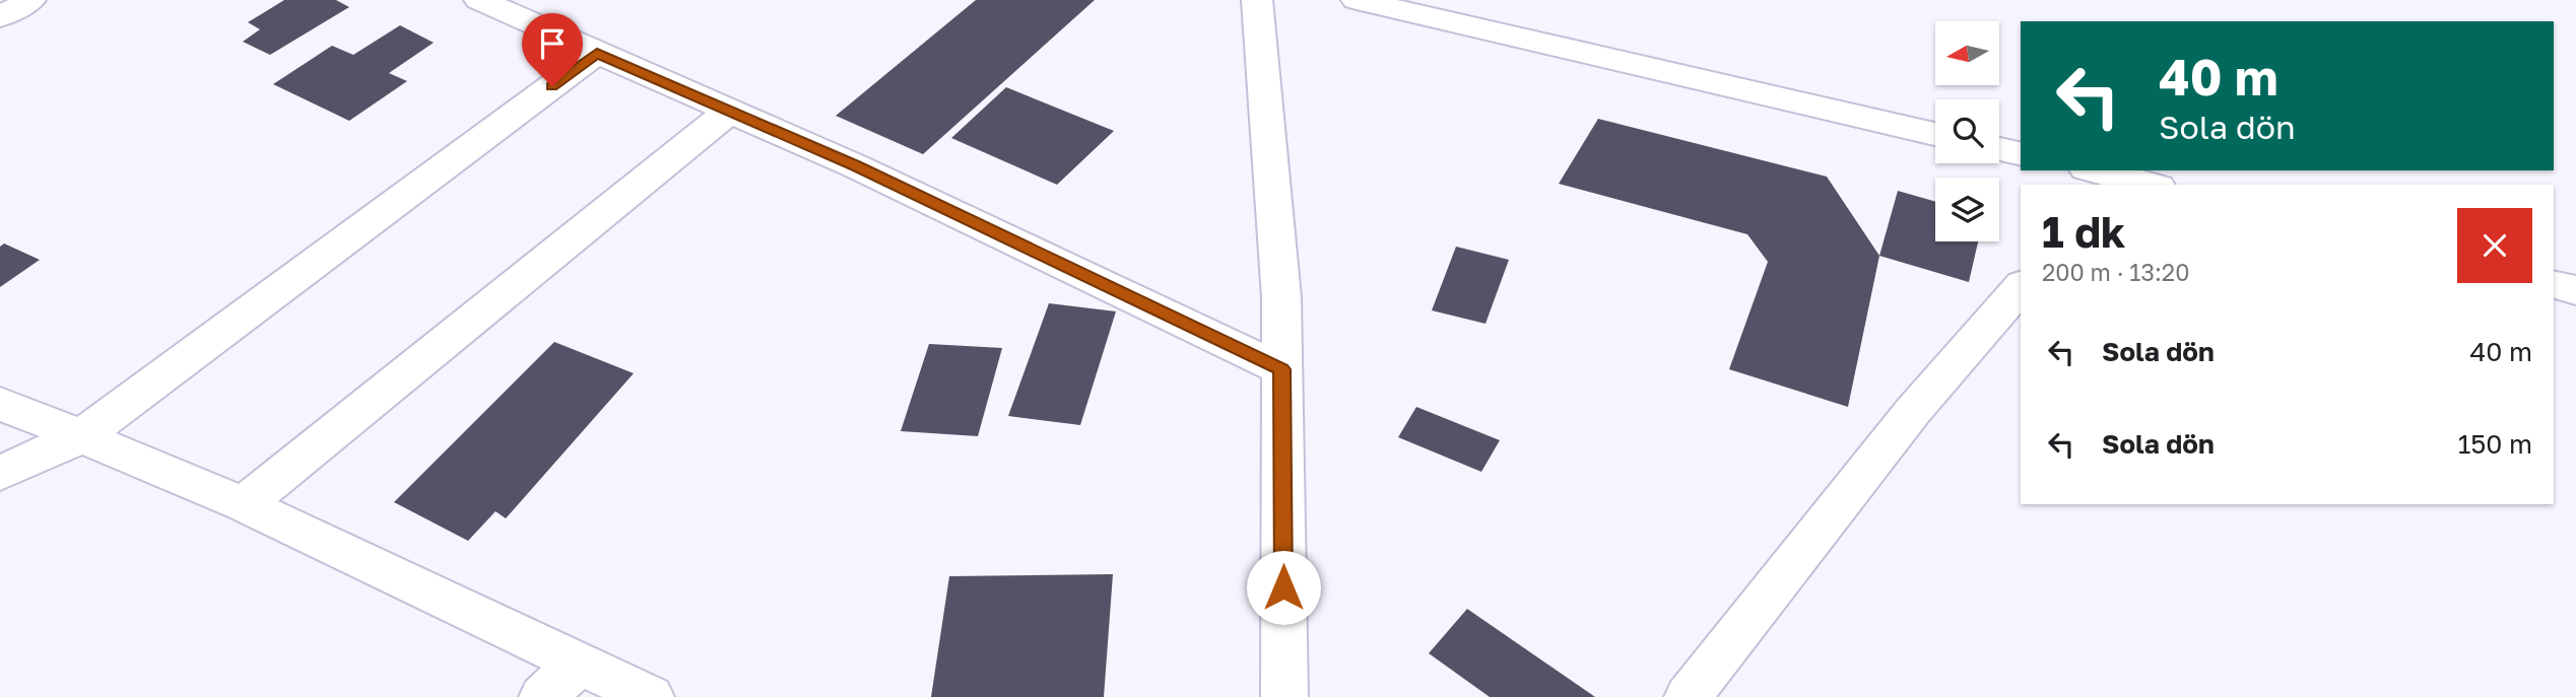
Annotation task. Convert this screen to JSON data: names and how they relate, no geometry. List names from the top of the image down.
{
  "north": "left",
  "page": {
    "turn": ["40 m", "Sola dön"],
    "heading": ["1 dk", "200 m · 13:20"],
    "list": [
      {
        "name": "Sola dön",
        "value": "40 m"
      },
      {
        "name": "Sola dön",
        "value": "150 m"
      }
    ]
  }
}
